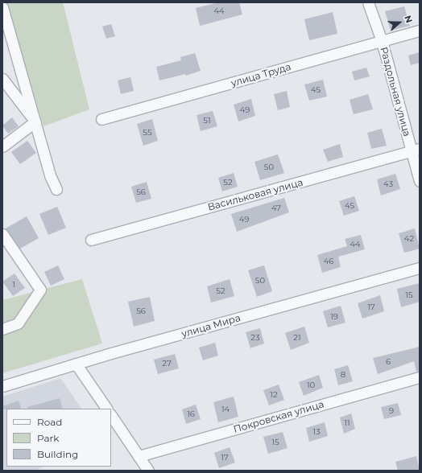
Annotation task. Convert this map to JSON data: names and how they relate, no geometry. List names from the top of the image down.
{
  "streets": {
    "street": [
      "улица Труда",
      "Раздольная улица",
      "Васильковая улица",
      "улица Мира",
      "Покровская улица"
    ]
  },
  "crossings": [
    ["улица Труда", "Раздольная улица"],
    ["Раздольная улица", "Васильковая улица"]
  ],
  "house_numbers": [
    "44",
    "45",
    "49",
    "51",
    "55",
    "50",
    "52",
    "43",
    "56",
    "45",
    "47",
    "49",
    "42",
    "44",
    "46",
    "50",
    "1",
    "52",
    "15",
    "17",
    "56",
    "19",
    "23",
    "21",
    "6",
    "27",
    "8",
    "10",
    "12",
    "14",
    "9",
    "16",
    "11",
    "13",
    "15",
    "17"
  ],
  "legend": ["Road", "Park", "Building"],
  "north": "right"
}
